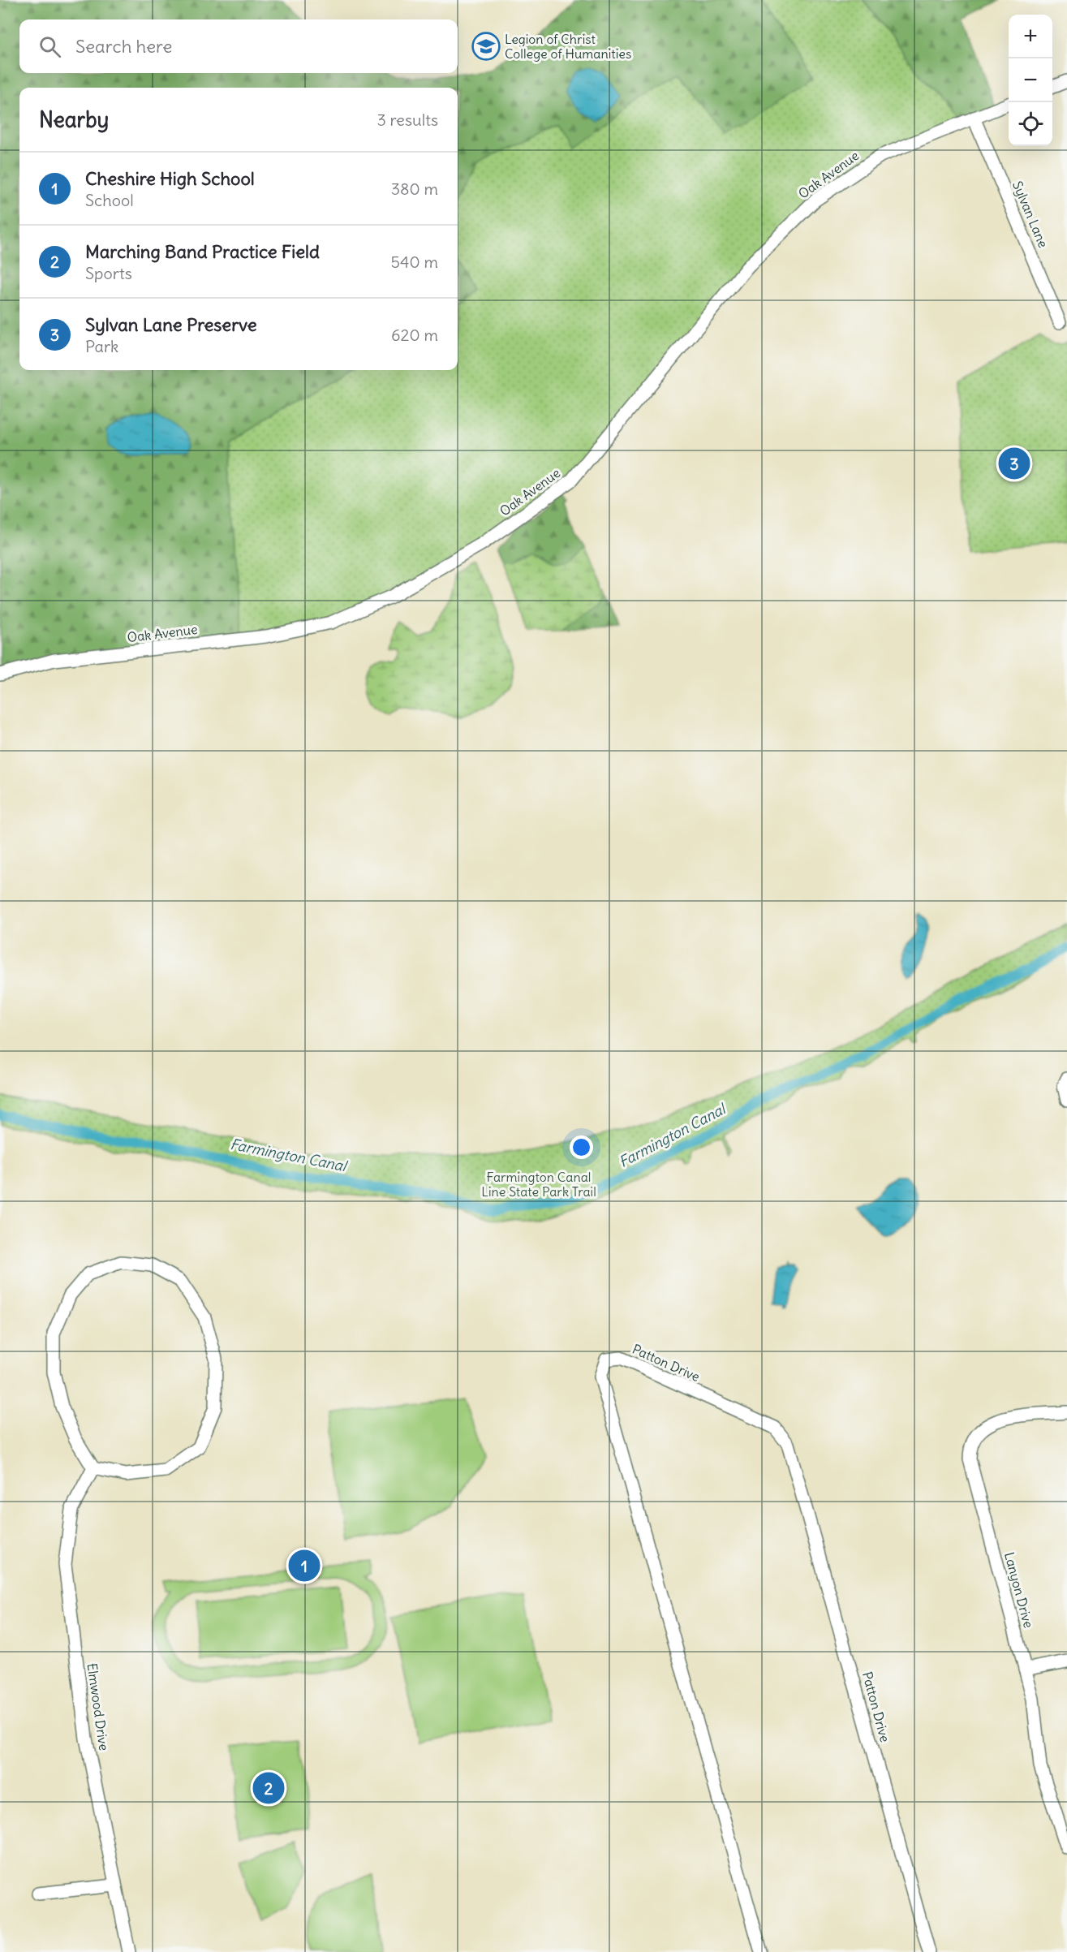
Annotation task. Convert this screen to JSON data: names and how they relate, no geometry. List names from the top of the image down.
{
  "streets": {
    "street": [
      "Oak Avenue",
      "Sylvan Lane",
      "Patton Drive",
      "Lanyon Drive",
      "Elmwood Drive"
    ]
  },
  "crossings": [
    ["Oak Avenue", "Sylvan Lane"]
  ],
  "water": ["Farmington Canal"],
  "parks": ["Farmington Canal Line State Park Trail"],
  "places": {
    "school or university": ["Legion of Christ College of Humanities"]
  },
  "page": {
    "map_buttons": ["+", "−"],
    "search": "Search here",
    "heading": ["Nearby", "3 results"],
    "list": [
      {
        "mark": "1",
        "name": "Cheshire High School",
        "note": "School",
        "value": "380 m"
      },
      {
        "mark": "2",
        "name": "Marching Band Practice Field",
        "note": "Sports",
        "value": "540 m"
      },
      {
        "mark": "3",
        "name": "Sylvan Lane Preserve",
        "note": "Park",
        "value": "620 m"
      }
    ],
    "pins": ["3", "1", "2"]
  }
}
